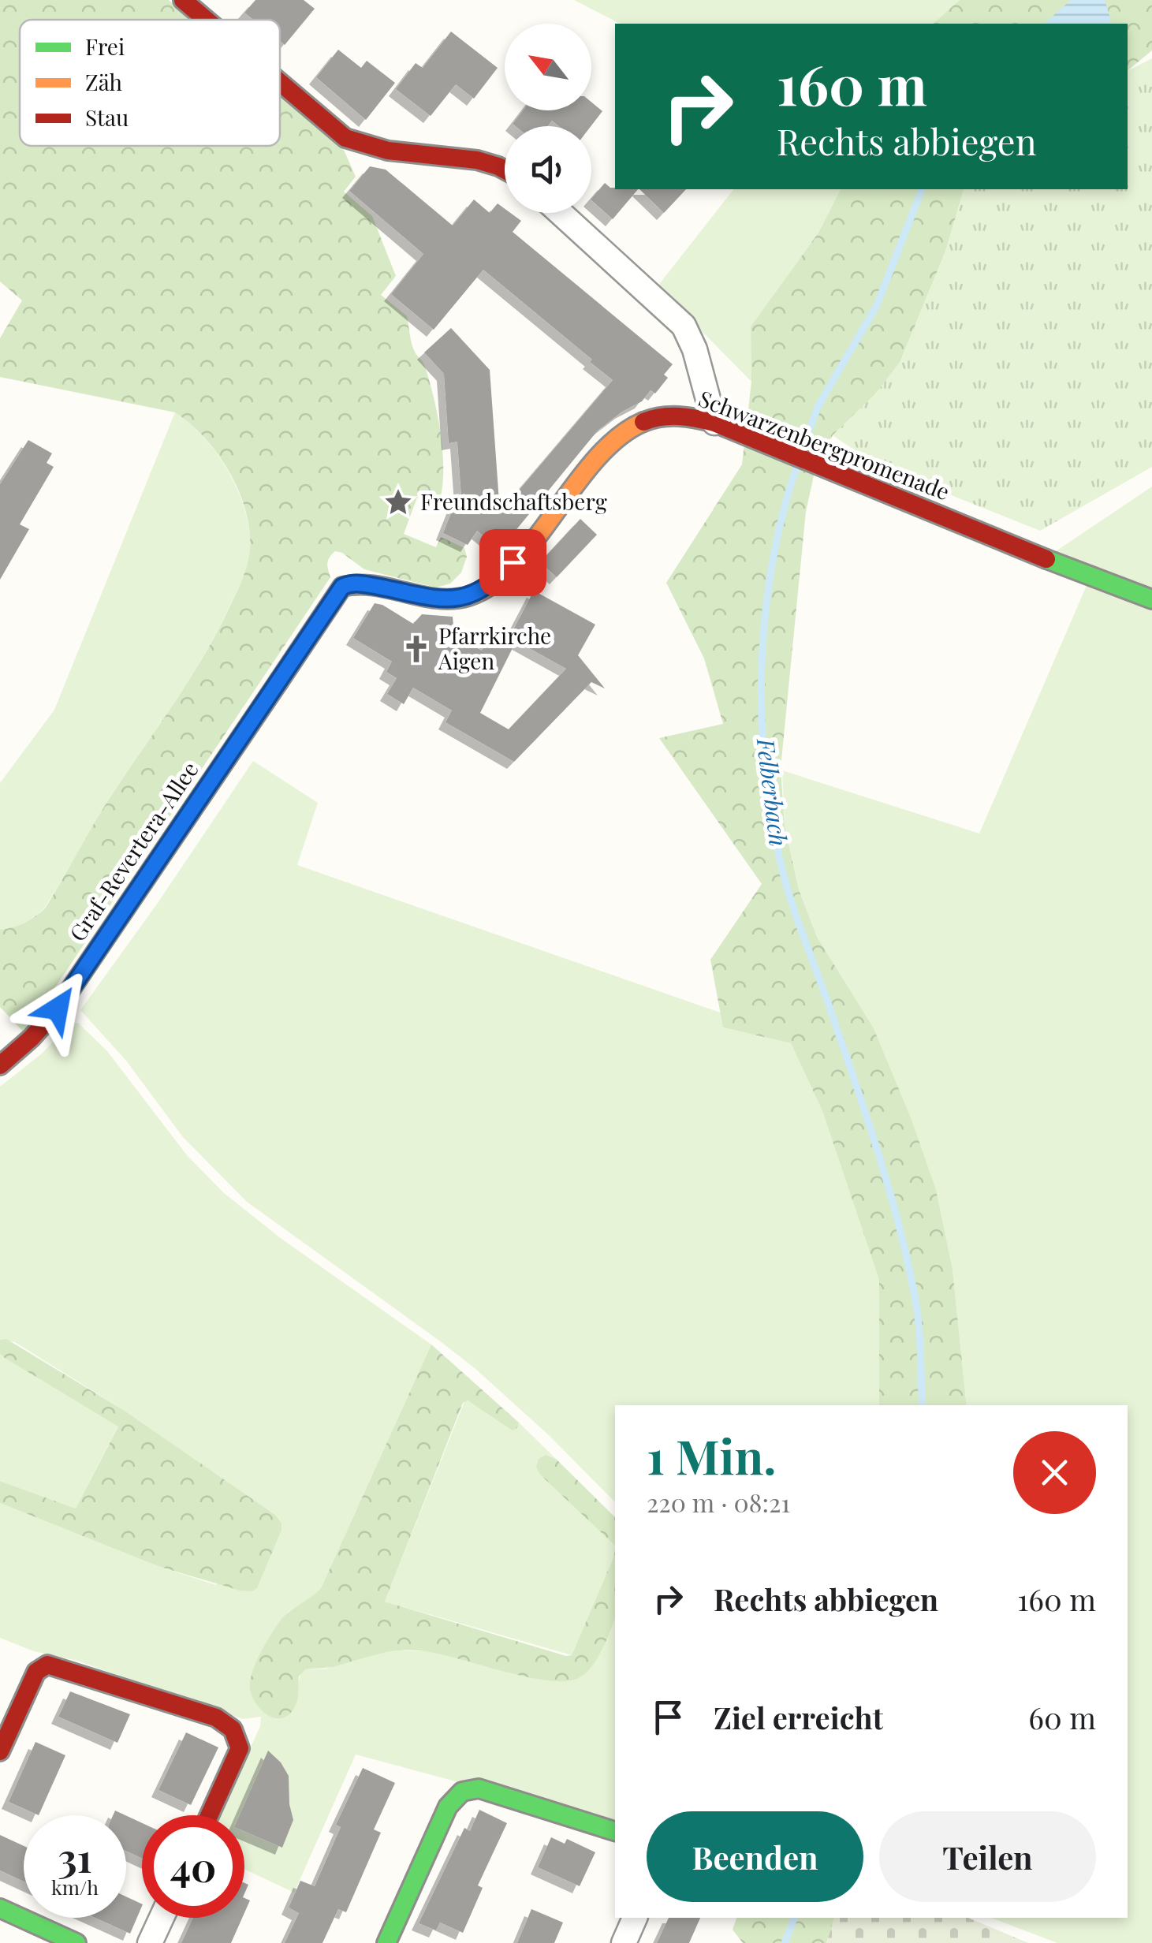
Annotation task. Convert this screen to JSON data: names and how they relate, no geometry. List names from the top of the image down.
{
  "streets": {
    "street": ["Schwarzenbergpromenade", "Graf-Revertera-Allee"]
  },
  "crossings": [
    ["Schwarzenbergpromenade", "Graf-Revertera-Allee"]
  ],
  "water": ["Felberbach"],
  "places": {
    "place": ["Freundschaftsberg"],
    "church": ["Pfarrkirche Aigen"]
  },
  "legend": ["Frei", "Zäh", "Stau"],
  "north": "top left",
  "page": {
    "turn": ["160 m", "Rechts abbiegen"],
    "heading": ["1 Min.", "220 m · 08:21"],
    "list": [
      {
        "name": "Rechts abbiegen",
        "value": "160 m"
      },
      {
        "name": "Ziel erreicht",
        "value": "60 m"
      }
    ],
    "buttons": ["Beenden", "Teilen"],
    "speed": "31 km/h",
    "limit": "40"
  }
}
